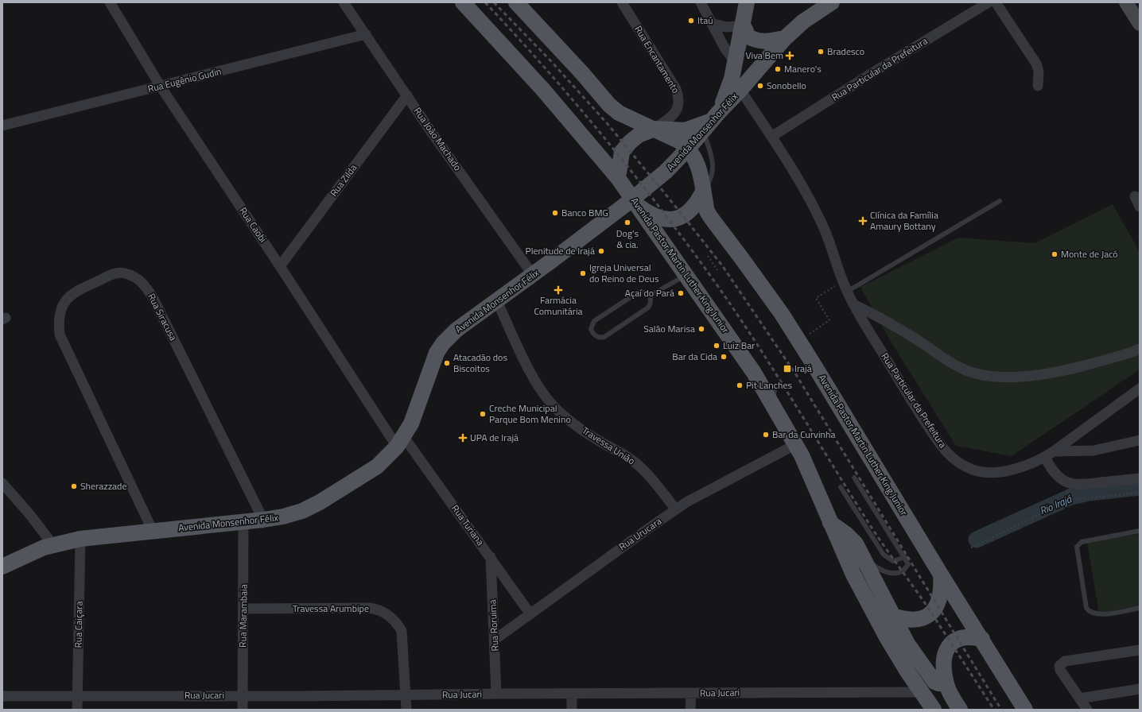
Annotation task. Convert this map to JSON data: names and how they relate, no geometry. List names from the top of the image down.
{
  "streets": {
    "main road": ["Avenida Monsenhor Félix", "Avenida Pastor Martin Luther King Junior"],
    "street": [
      "Rua Encantamento",
      "Rua Particular da Prefeitura",
      "Rua Eugênio Gudin",
      "Rua João Machado",
      "Rua Zilda",
      "Rua Caobi",
      "Rua Siracusa",
      "Travessa União",
      "Rua Turiana",
      "Rua Urucara",
      "Travessa Arumbipe",
      "Rua Marambaia",
      "Rua Caiçara",
      "Rua Roruima",
      "Rua Jucari"
    ]
  },
  "crossings": [
    ["Rua Encantamento", "Avenida Pastor Martin Luther King Junior"],
    ["Rua Particular da Prefeitura", "Avenida Monsenhor Félix"],
    ["Rua Eugênio Gudin", "Rua João Machado"],
    ["Rua Eugênio Gudin", "Rua Caobi"],
    ["Avenida Monsenhor Félix", "Rua João Machado"],
    ["Avenida Monsenhor Félix", "Rua Caobi"],
    ["Avenida Monsenhor Félix", "Avenida Pastor Martin Luther King Junior"],
    ["Avenida Monsenhor Félix", "Rua Siracusa"],
    ["Avenida Monsenhor Félix", "Travessa União"],
    ["Avenida Monsenhor Félix", "Rua Turiana"],
    ["Avenida Monsenhor Félix", "Rua Marambaia"],
    ["Avenida Monsenhor Félix", "Rua Caiçara"],
    ["Rua João Machado", "Rua Zilda"],
    ["Rua Zilda", "Rua Caobi"],
    ["Rua Caobi", "Rua Turiana"],
    ["Avenida Pastor Martin Luther King Junior", "Rua Urucara"],
    ["Avenida Pastor Martin Luther King Junior", "Rua Jucari"],
    ["Travessa União", "Rua Urucara"],
    ["Rua Turiana", "Rua Urucara"],
    ["Rua Turiana", "Rua Roruima"],
    ["Rua Urucara", "Rua Roruima"],
    ["Travessa Arumbipe", "Rua Marambaia"],
    ["Travessa Arumbipe", "Rua Jucari"],
    ["Rua Marambaia", "Rua Jucari"],
    ["Rua Caiçara", "Rua Jucari"],
    ["Rua Roruima", "Rua Jucari"]
  ],
  "water": ["Rio Irajá"],
  "places": {
    "other": [
      "Itaú",
      "Bradesco",
      "Manero's",
      "Sonobello",
      "Banco BMG",
      "Dog's & cia.",
      "Plenitude de Irajá",
      "Monte de Jacó",
      "Igreja Universal do Reino de Deus",
      "Açaí do Pará",
      "Salão Marisa",
      "Luiz Bar",
      "Bar da Cida",
      "Atacadão dos Biscoitos",
      "Pit Lanches",
      "Creche Municipal Parque Bom Menino",
      "Bar da Curvinha",
      "Sherazzade"
    ],
    "health": [
      "Viva Bem",
      "Clínica da Família Amaury Bottany",
      "Farmácia Comunitária",
      "UPA de Irajá"
    ],
    "transit": ["Irajá"]
  }
}
